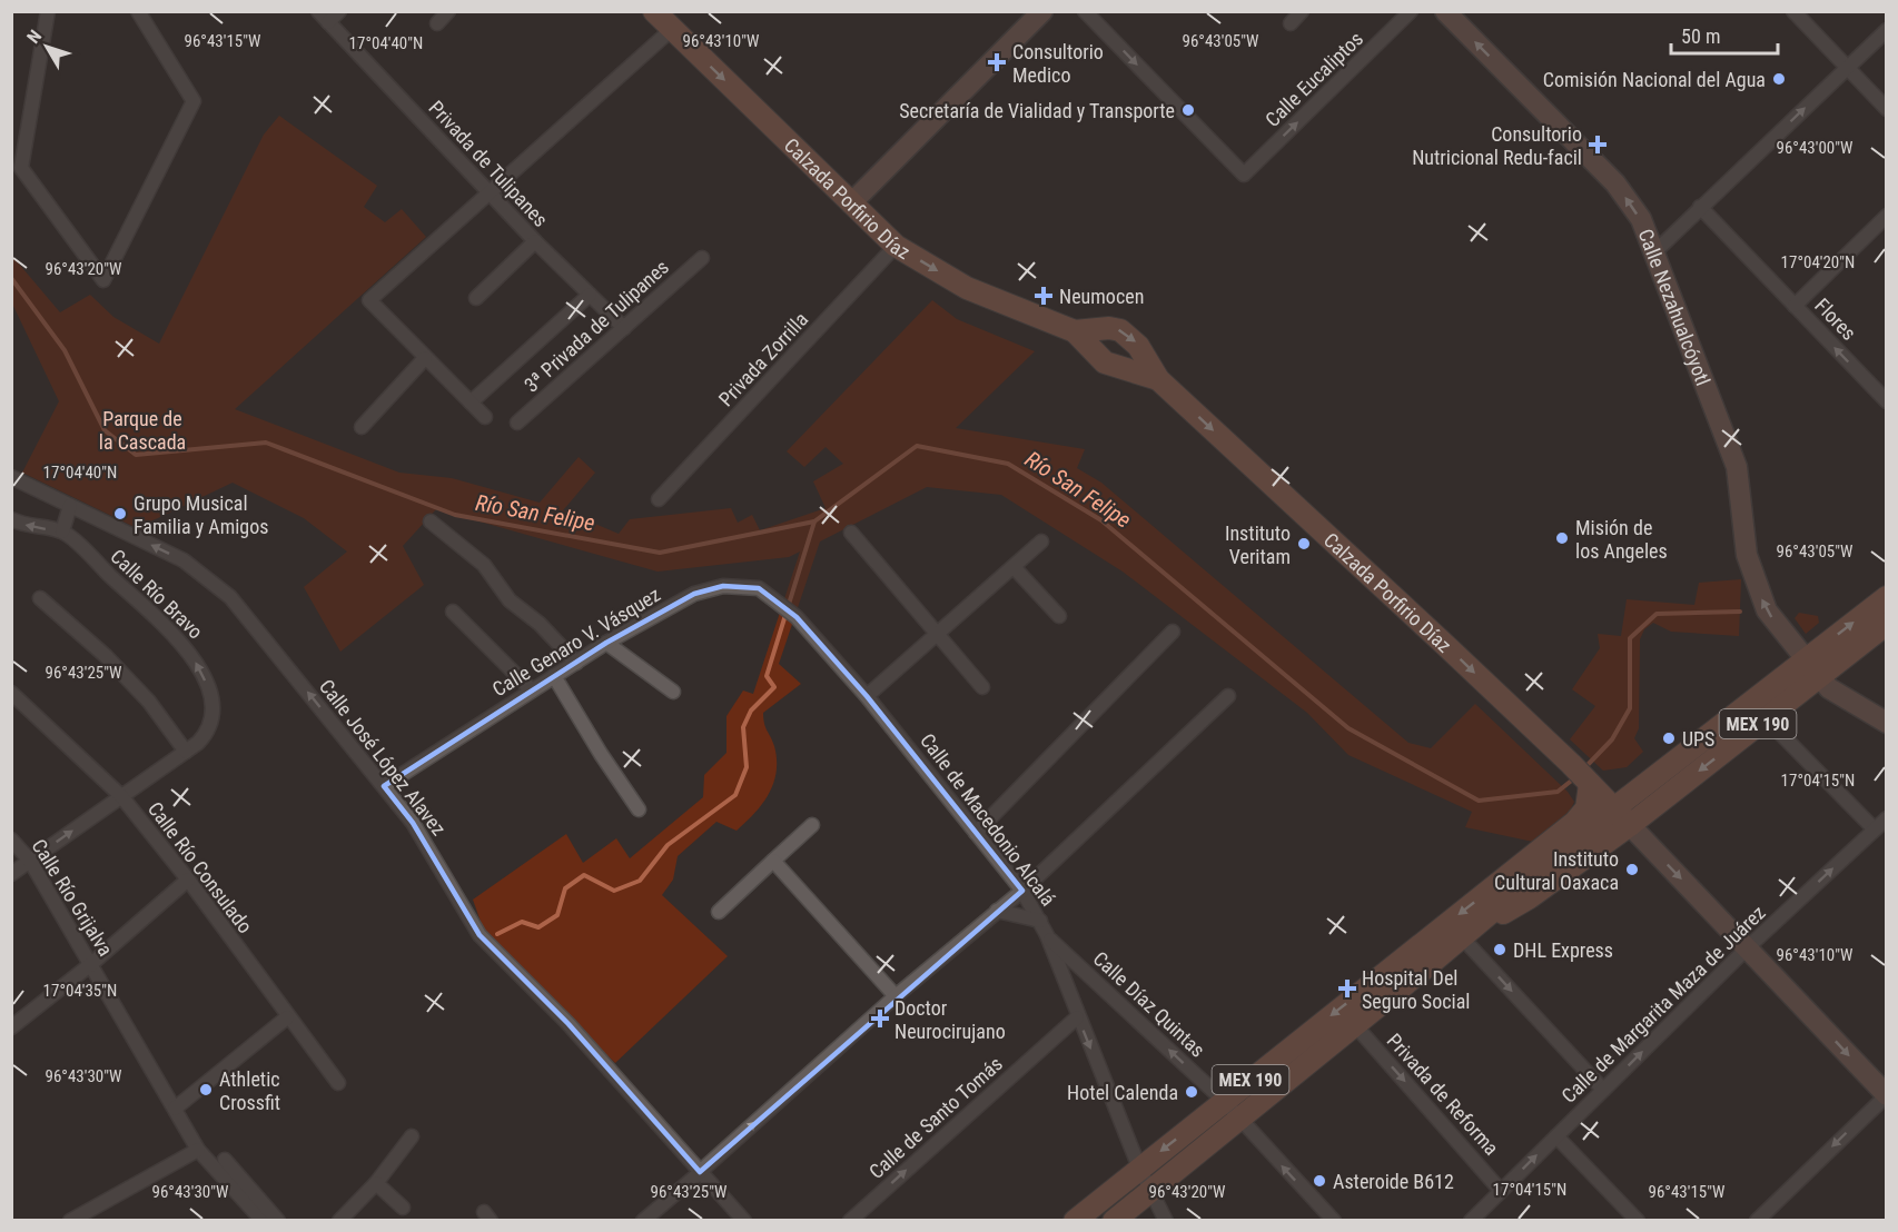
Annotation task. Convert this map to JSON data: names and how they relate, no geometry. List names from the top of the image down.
{
  "streets": {
    "main road": ["Calzada Porfirio Díaz", "Calle Nezahualcóyotl", "MEX 190"],
    "street": [
      "Calle Eucaliptos",
      "Privada de Tulipanes",
      "Flores",
      "3ª Privada de Tulipanes",
      "Privada Zorrilla",
      "Calle Río Bravo",
      "Calle Genaro V. Vásquez",
      "Calle José López Alavez",
      "Calle de Macedonio Alcalá",
      "Calle Río Consulado",
      "Calle Río Grijalva",
      "Calle Díaz Quintas",
      "Calle de Margarita Maza de Juárez",
      "Privada de Reforma",
      "Calle de Santo Tomás"
    ]
  },
  "crossings": [
    ["Privada de Tulipanes", "3ª Privada de Tulipanes"],
    ["Calzada Porfirio Díaz", "Privada Zorrilla"],
    ["Calzada Porfirio Díaz", "MEX 190"],
    ["Calle Nezahualcóyotl", "MEX 190"],
    ["Calle Genaro V. Vásquez", "Calle José López Alavez"],
    ["Calle Genaro V. Vásquez", "Calle de Macedonio Alcalá"],
    ["MEX 190", "Calle de Macedonio Alcalá"],
    ["MEX 190", "Calle Díaz Quintas"],
    ["MEX 190", "Privada de Reforma"],
    ["Calle de Macedonio Alcalá", "Calle Díaz Quintas"],
    ["Calle de Macedonio Alcalá", "Calle de Santo Tomás"],
    ["Calle de Margarita Maza de Juárez", "Privada de Reforma"]
  ],
  "one_way": [
    "Calzada Porfirio Díaz",
    "Calle Nezahualcóyotl",
    "Flores",
    "Calle José López Alavez",
    "Calle Díaz Quintas",
    "Calle de Margarita Maza de Juárez",
    "Privada de Reforma",
    "Calle de Santo Tomás"
  ],
  "water": ["Río San Felipe"],
  "parks": ["Parque de la Cascada"],
  "places": {
    "health": [
      "Consultorio Medico",
      "Consultorio Nutricional Redu-facil",
      "Neumocen",
      "Hospital Del Seguro Social",
      "Doctor Neurocirujano"
    ],
    "other": [
      "Comisión Nacional del Agua",
      "Secretaría de Vialidad y Transporte",
      "Grupo Musical Familia y Amigos",
      "Misión de los Angeles",
      "Instituto Veritam",
      "UPS",
      "Instituto Cultural Oaxaca",
      "DHL Express",
      "Athletic Crossfit",
      "Hotel Calenda",
      "Asteroide B612"
    ]
  },
  "scale_bar": "50 m",
  "north": "top left",
  "coordinates": [
    "96°43'15\"W",
    "96°43'10\"W",
    "96°43'05\"W",
    "17°04'40\"N",
    "96°43'00\"W",
    "17°04'20\"N",
    "96°43'20\"W",
    "96°43'25\"W",
    "17°04'15\"N",
    "17°04'35\"N",
    "96°43'30\"W"
  ]
}
